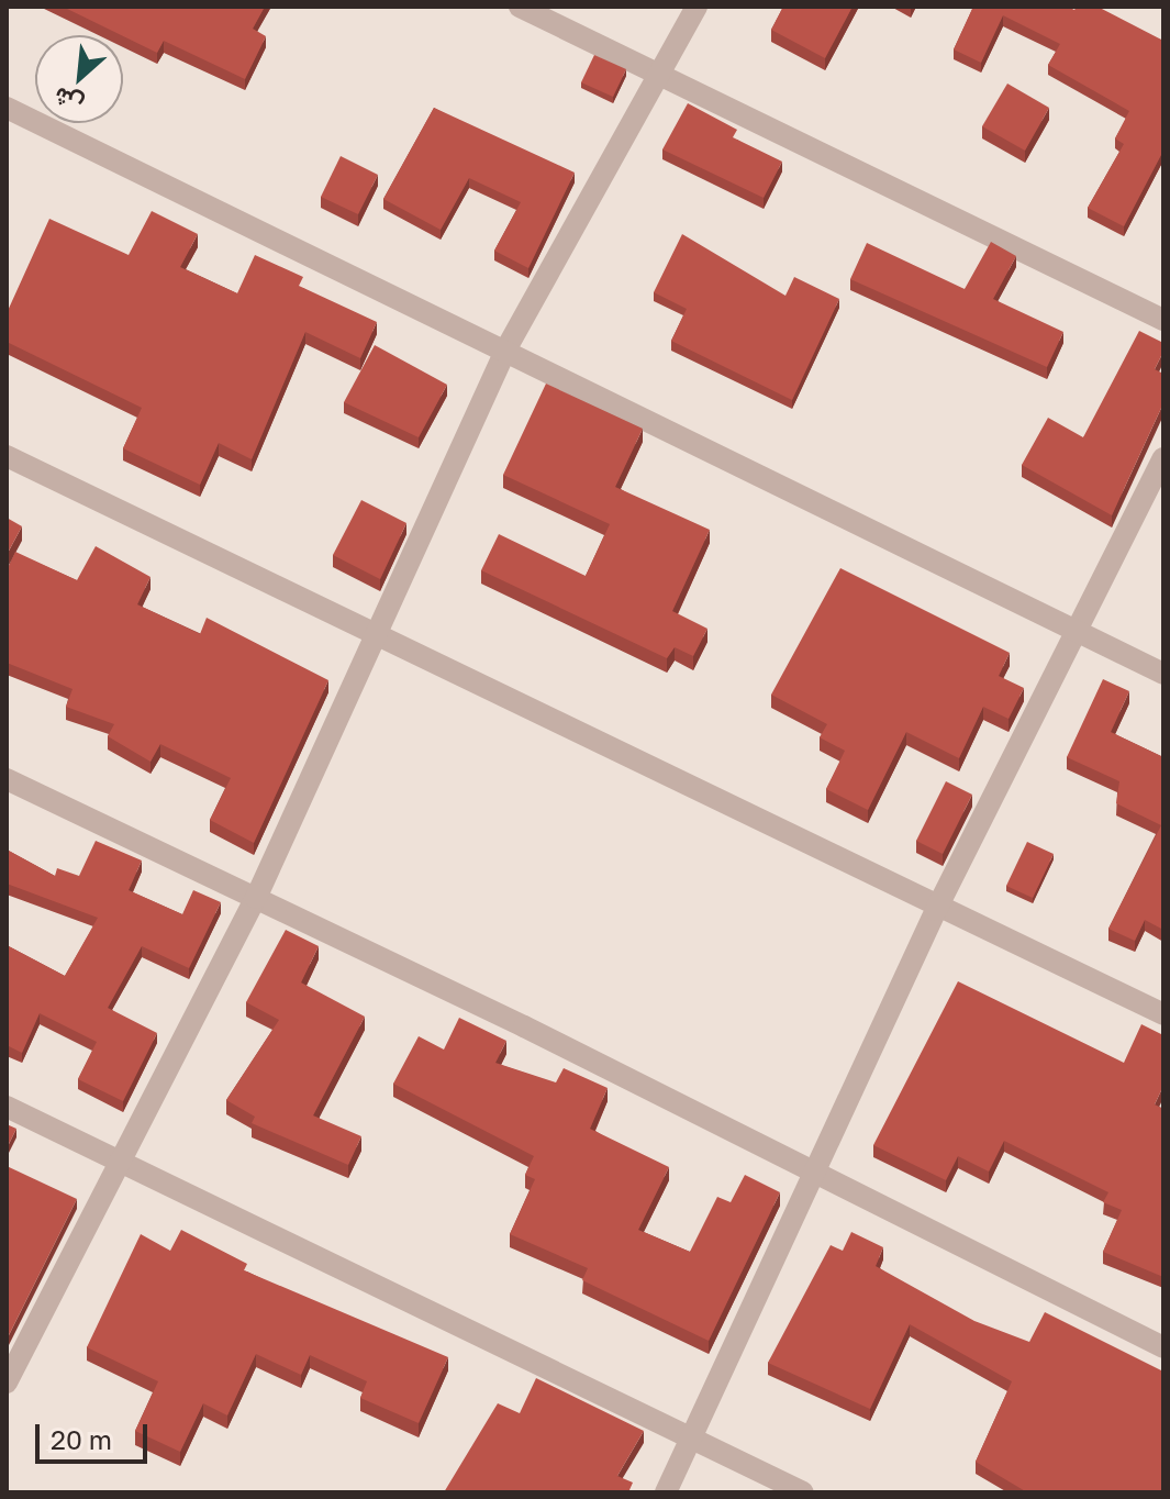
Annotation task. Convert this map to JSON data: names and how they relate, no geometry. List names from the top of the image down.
{
  "scale_bar": "20 m",
  "north": "bottom left"
}
